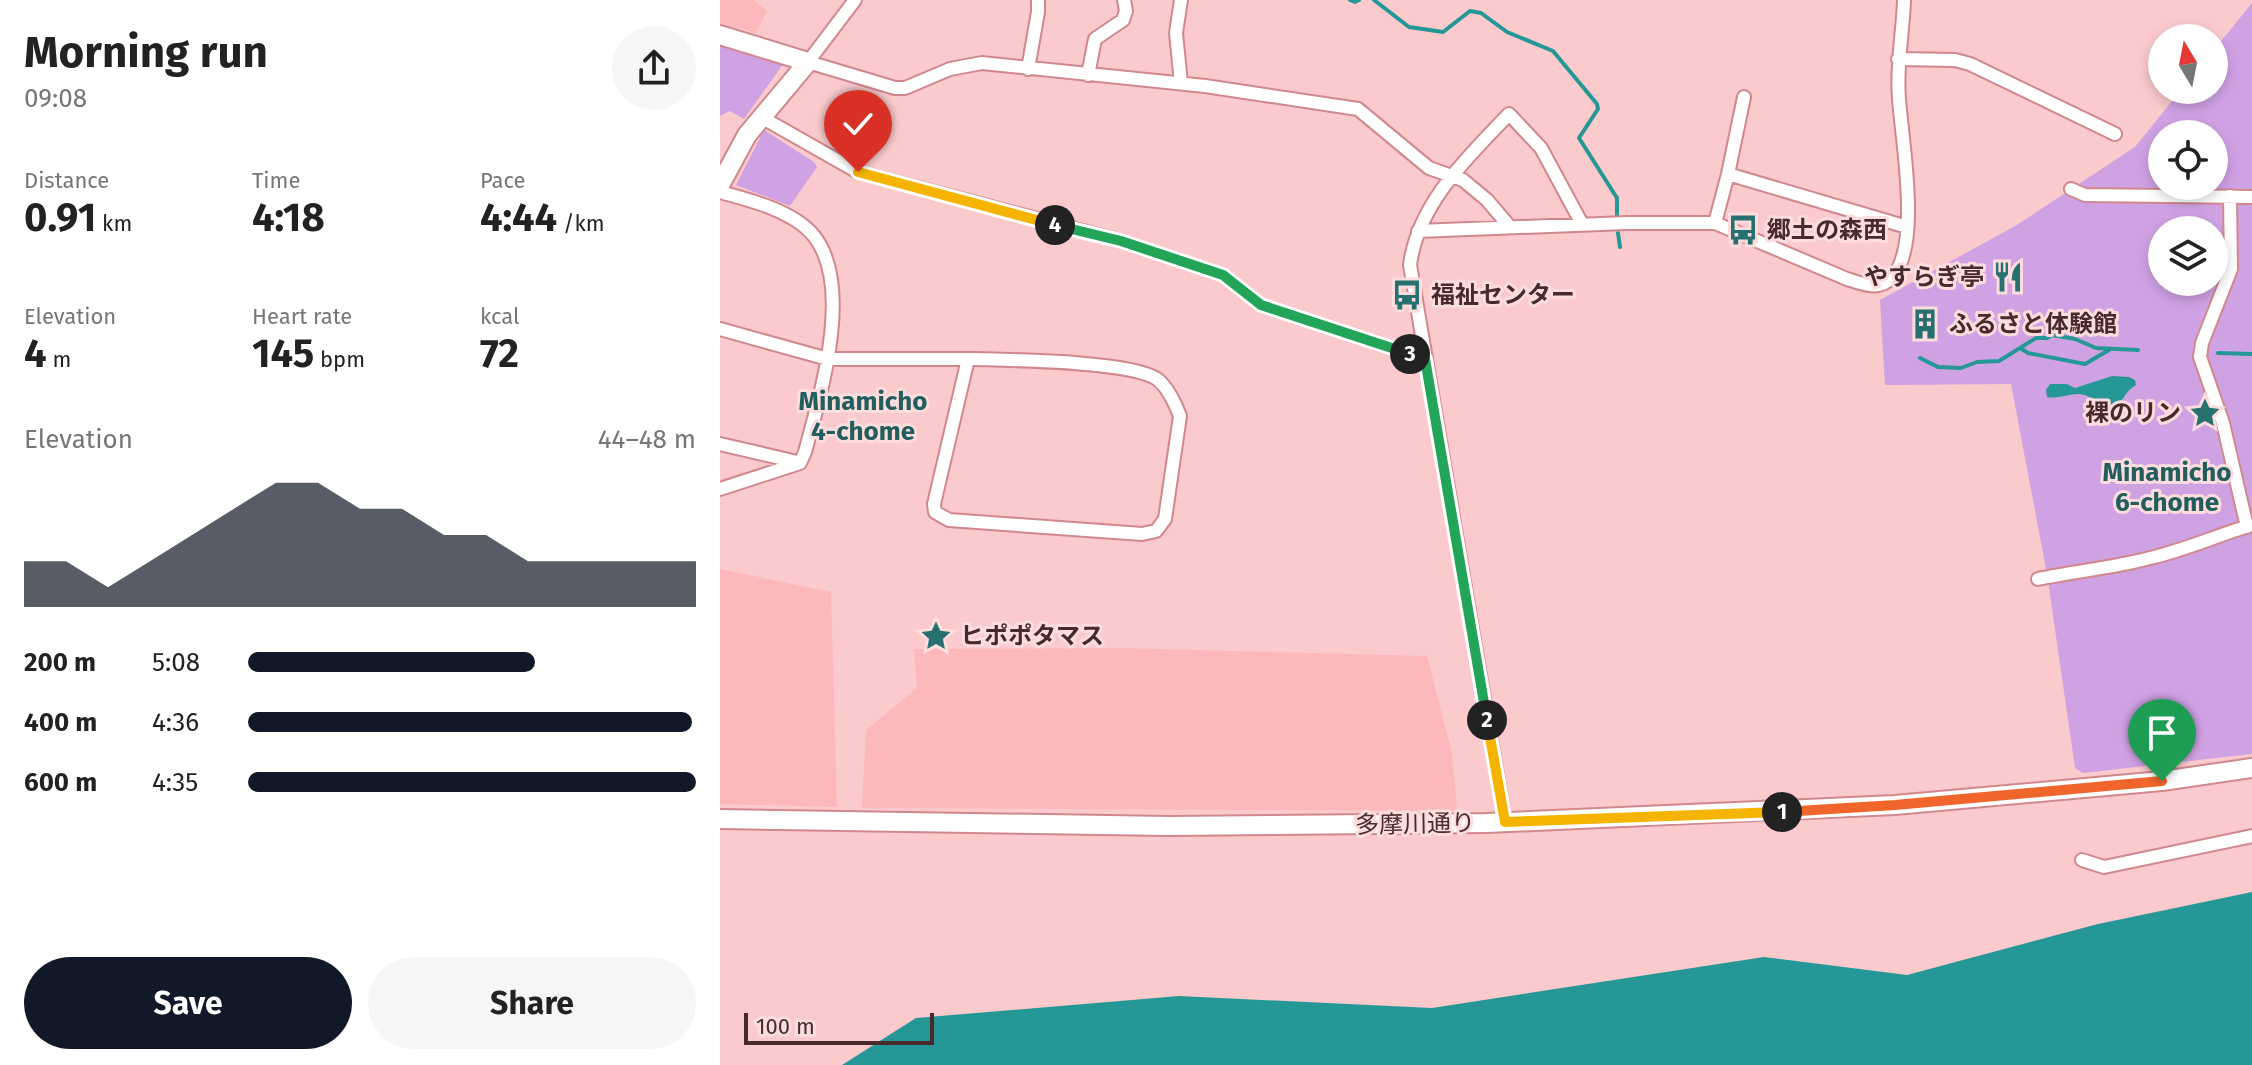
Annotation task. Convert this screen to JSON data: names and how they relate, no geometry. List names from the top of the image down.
{
  "streets": {
    "street": ["多摩川通り"]
  },
  "districts": ["Minamicho 4-chome", "Minamicho 6-chome"],
  "places": {
    "bus stop": ["郷土の森西", "福祉センター"],
    "restaurant": ["やすらぎ亭"],
    "building": ["ふるさと体験館"],
    "place": ["裸のリン", "ヒポポタマス"]
  },
  "scale_bar": "100 m",
  "north": "top",
  "page": {
    "heading": ["Morning run", "09:08"],
    "stats": [
      ["Distance", "0.91 km"],
      ["Time", "4:18"],
      ["Pace", "4:44 /km"],
      ["Elevation", "4 m"],
      ["Heart rate", "145 bpm"],
      ["kcal", "72"]
    ],
    "pins": [
      "4",
      "3",
      "2",
      "1"
    ],
    "chart": ["Elevation", "44–48 m"],
    "list": [
      {
        "name": "200 m",
        "note": "5:08"
      },
      {
        "name": "400 m",
        "note": "4:36"
      },
      {
        "name": "600 m",
        "note": "4:35"
      }
    ],
    "buttons": ["Save", "Share"],
    "scale": "100 m"
  }
}
